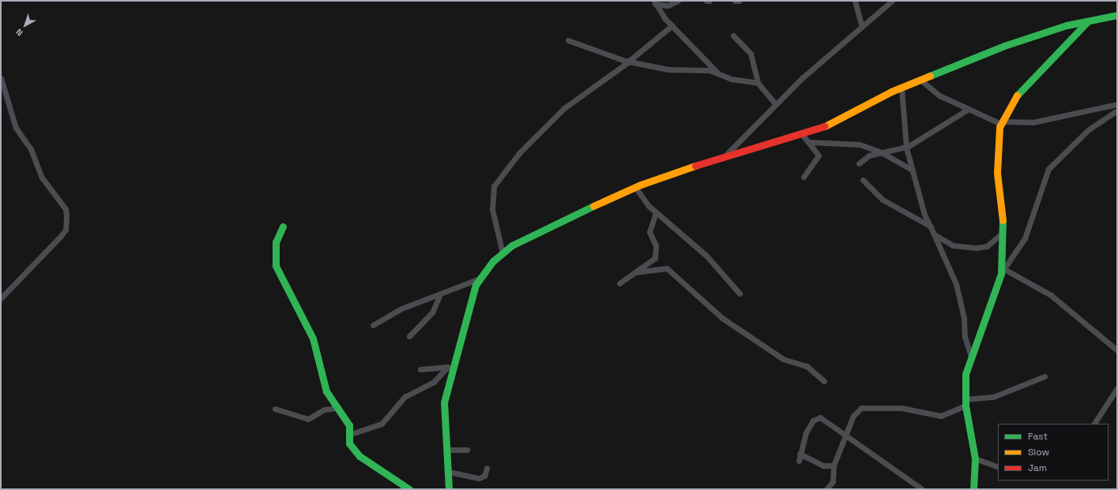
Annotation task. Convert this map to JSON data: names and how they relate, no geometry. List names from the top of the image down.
{
  "legend": ["Fast", "Slow", "Jam"],
  "north": "bottom left"
}
